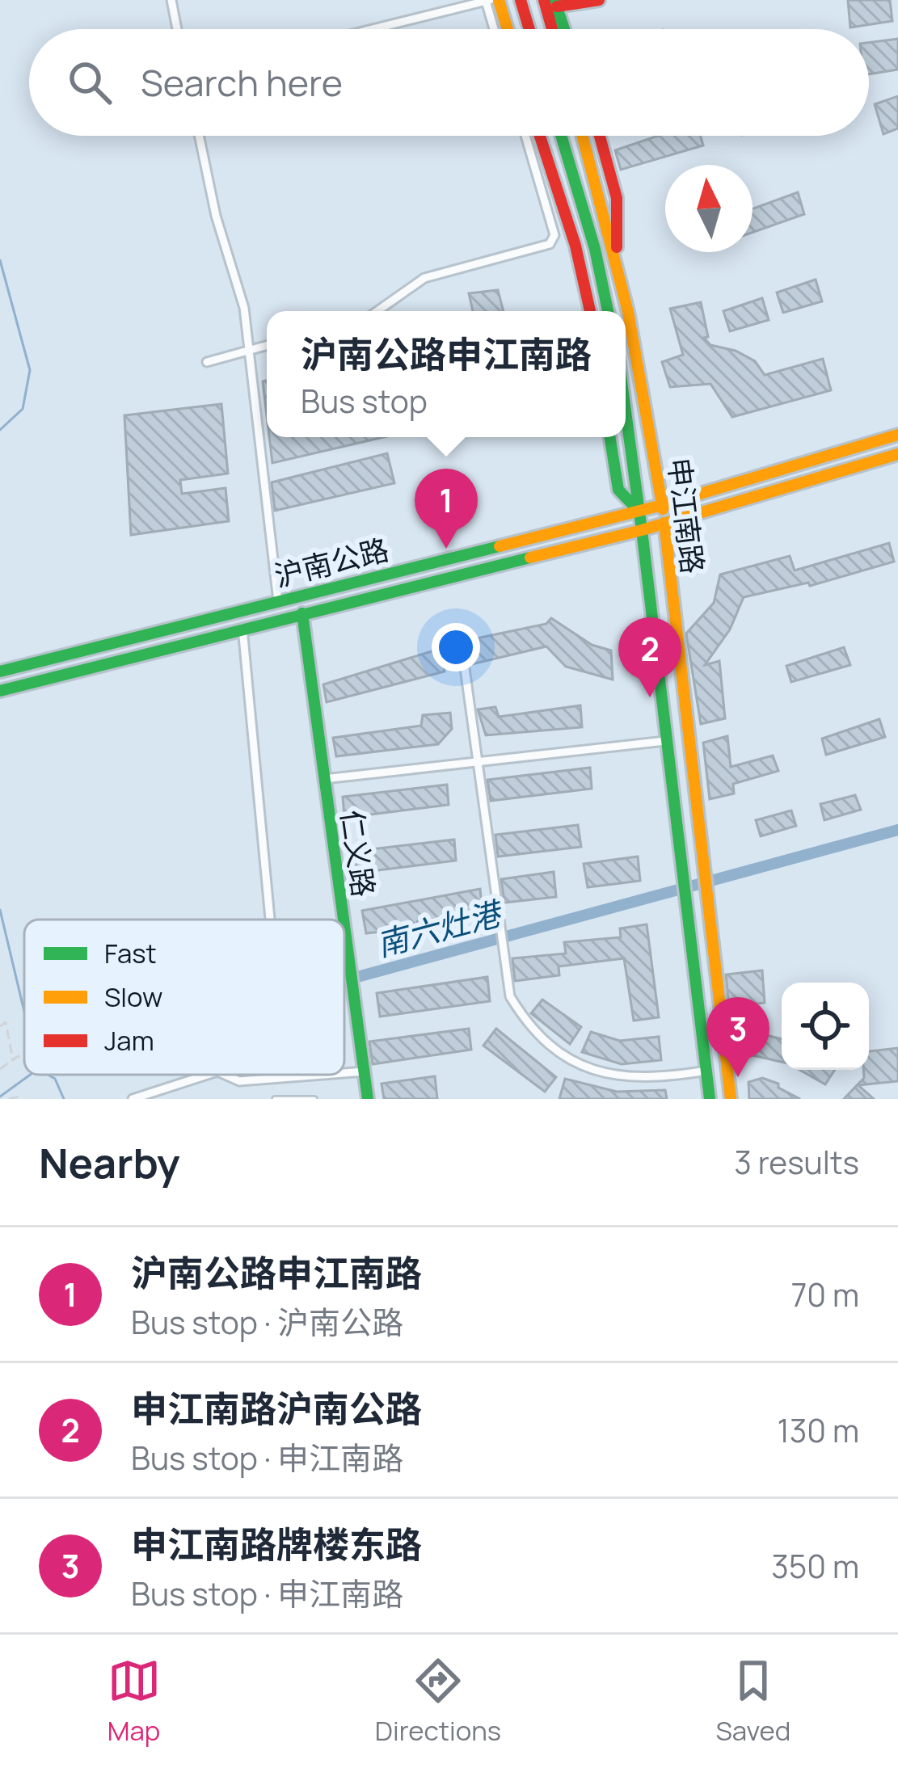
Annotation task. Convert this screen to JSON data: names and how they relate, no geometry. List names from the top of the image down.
{
  "streets": {
    "main road": ["申江南路", "沪南公路", "仁义路"]
  },
  "crossings": [
    ["申江南路", "沪南公路"],
    ["沪南公路", "仁义路"]
  ],
  "water": ["南六灶港"],
  "legend": ["Fast", "Slow", "Jam"],
  "north": "top",
  "page": {
    "search": "Search here",
    "popup": ["沪南公路申江南路", "Bus stop"],
    "pins": ["1", "2", "3"],
    "heading": ["Nearby", "3 results"],
    "list": [
      {
        "mark": "1",
        "name": "沪南公路申江南路",
        "note": "Bus stop · 沪南公路",
        "value": "70 m"
      },
      {
        "mark": "2",
        "name": "申江南路沪南公路",
        "note": "Bus stop · 申江南路",
        "value": "130 m"
      },
      {
        "mark": "3",
        "name": "申江南路牌楼东路",
        "note": "Bus stop · 申江南路",
        "value": "350 m"
      }
    ],
    "nav": ["Map", "Directions", "Saved"]
  }
}
